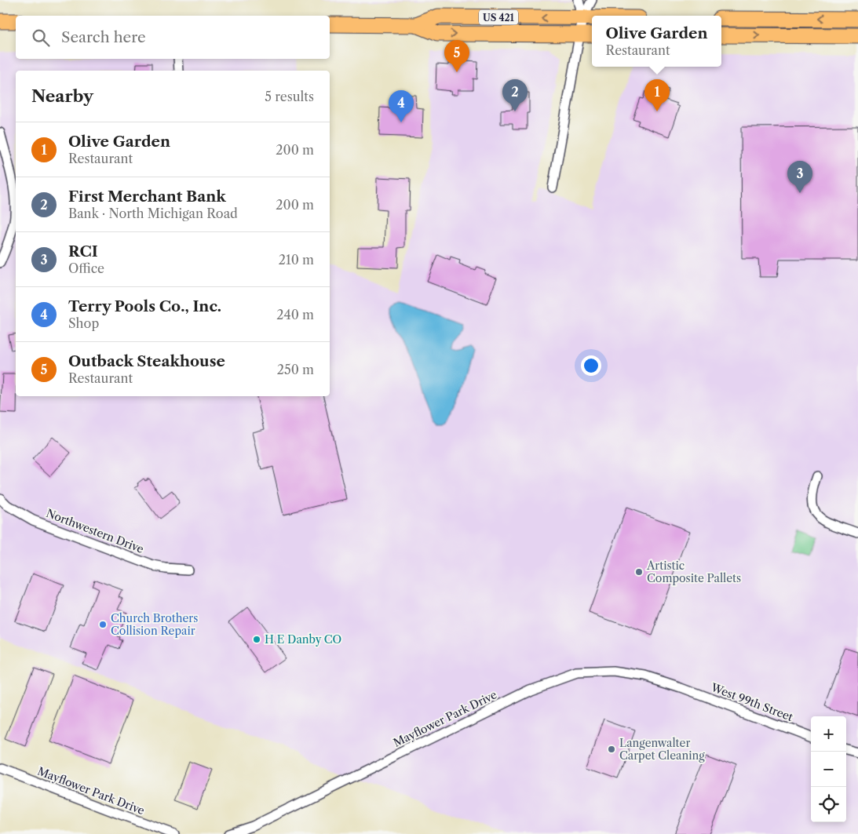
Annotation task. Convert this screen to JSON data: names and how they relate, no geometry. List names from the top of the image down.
{
  "streets": {
    "main road": ["US 421"],
    "street": ["Northwestern Drive", "West 99th Street", "Mayflower Park Drive"]
  },
  "crossings": [
    ["West 99th Street", "Mayflower Park Drive"]
  ],
  "places": [
    "Artistic Composite Pallets",
    "Church Brothers Collision Repair",
    "H E Danby CO",
    "Langenwalter Carpet Cleaning"
  ],
  "page": {
    "popup": ["Olive Garden", "Restaurant"],
    "search": "Search here",
    "pins": [
      "5",
      "1",
      "2",
      "4",
      "3"
    ],
    "heading": ["Nearby", "5 results"],
    "list": [
      {
        "mark": "1",
        "name": "Olive Garden",
        "note": "Restaurant",
        "value": "200 m"
      },
      {
        "mark": "2",
        "name": "First Merchant Bank",
        "note": "Bank · North Michigan Road",
        "value": "200 m"
      },
      {
        "mark": "3",
        "name": "RCI",
        "note": "Office",
        "value": "210 m"
      },
      {
        "mark": "4",
        "name": "Terry Pools Co., Inc.",
        "note": "Shop",
        "value": "240 m"
      },
      {
        "mark": "5",
        "name": "Outback Steakhouse",
        "note": "Restaurant",
        "value": "250 m"
      }
    ],
    "map_buttons": ["+", "−"]
  }
}
